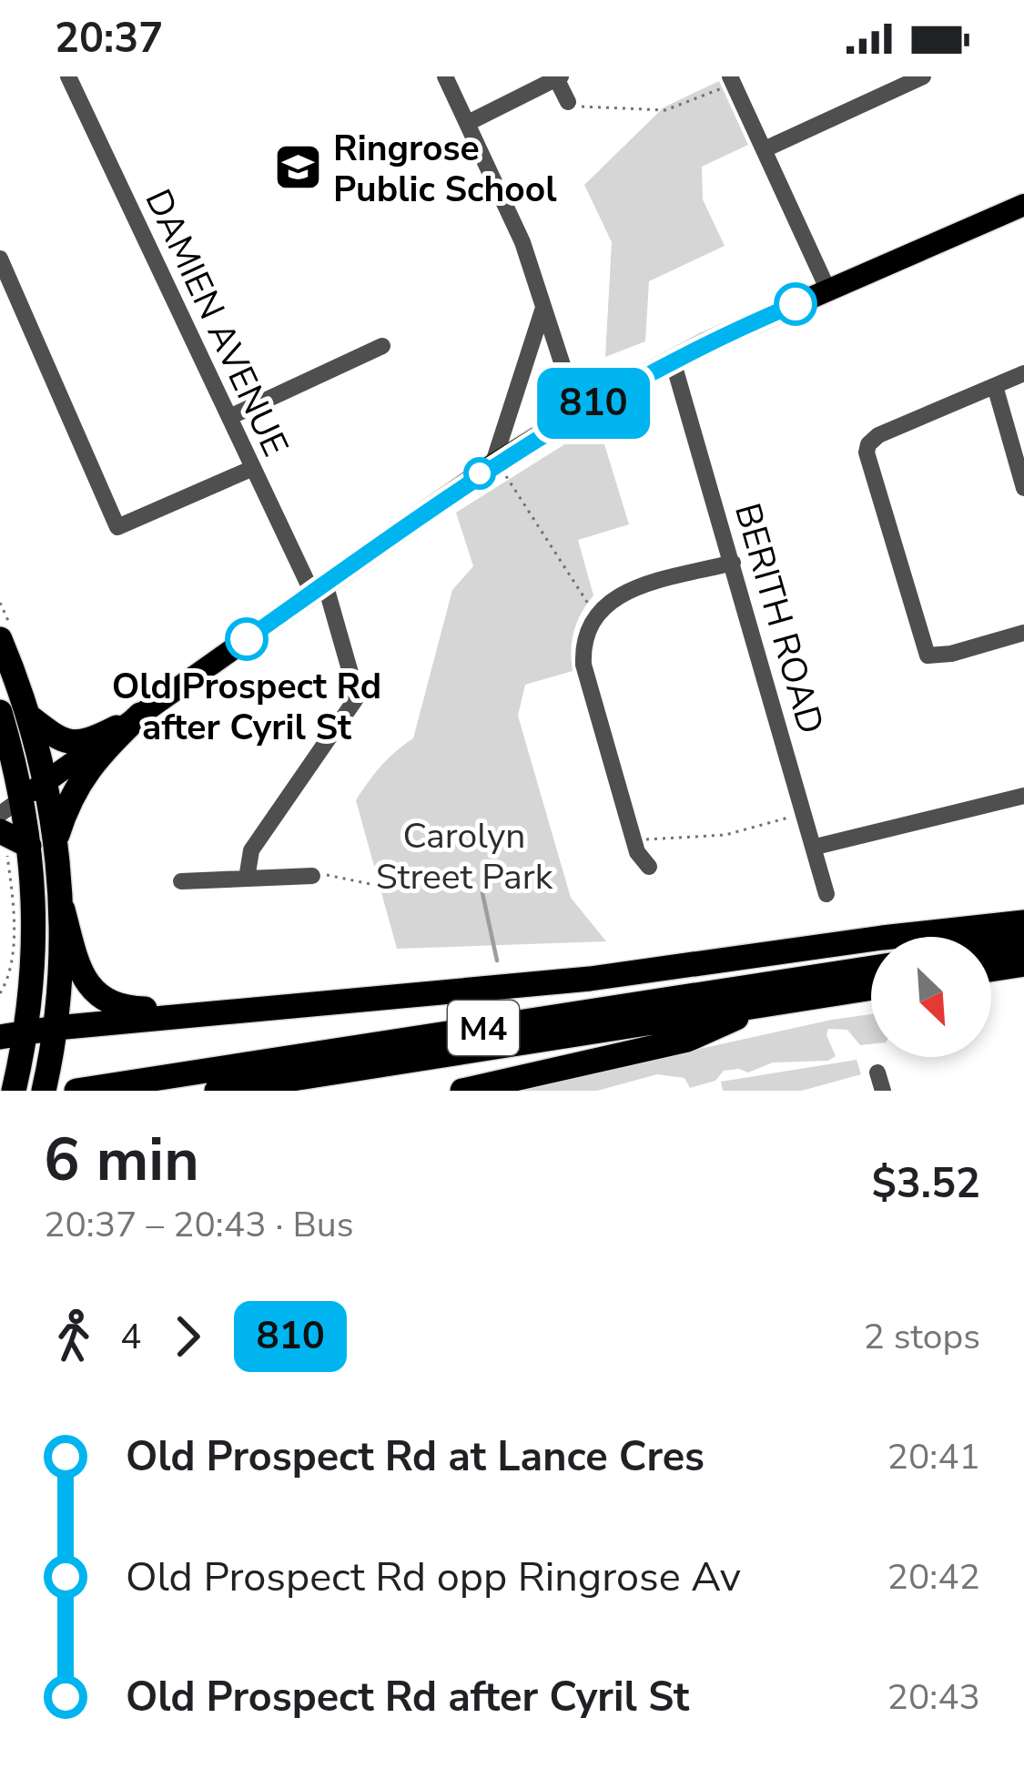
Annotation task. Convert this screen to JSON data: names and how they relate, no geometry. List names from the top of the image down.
{
  "streets": {
    "highway": ["M4"],
    "street": ["DAMIEN AVENUE", "BERITH ROAD"]
  },
  "parks": ["Carolyn Street Park"],
  "places": {
    "school or university": ["Ringrose Public School"],
    "other": ["Old Prospect Rd after Cyril St"]
  },
  "lines": ["bus line 810"],
  "north": "bottom right",
  "page": {
    "status": "20:37",
    "on_map": "810",
    "heading": ["6 min", "20:37 – 20:43 · Bus", "$3.52"],
    "legs": ["4", "810", "2 stops"],
    "list": [
      {
        "name": "Old Prospect Rd at Lance Cres",
        "value": "20:41"
      },
      {
        "name": "Old Prospect Rd opp Ringrose Av",
        "value": "20:42"
      },
      {
        "name": "Old Prospect Rd after Cyril St",
        "value": "20:43"
      }
    ]
  }
}
